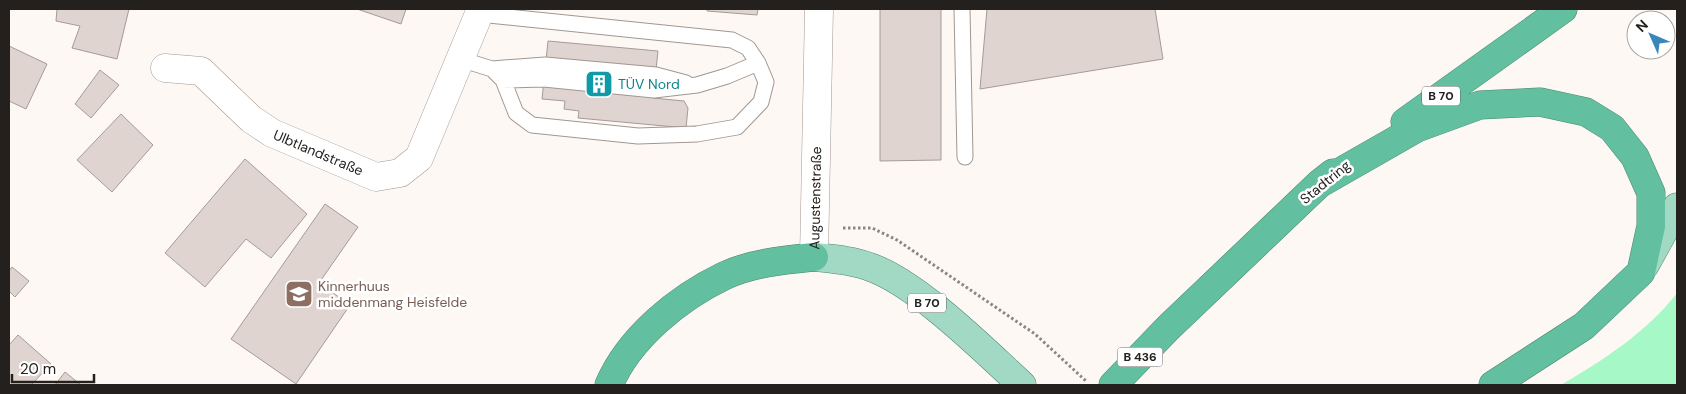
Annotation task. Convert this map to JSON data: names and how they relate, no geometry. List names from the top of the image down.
{
  "streets": {
    "highway": ["B 70", "Stadtring", "B 436"],
    "main road": ["Augustenstraße"],
    "street": ["Ulbtlandstraße"]
  },
  "crossings": [
    ["B 70", "Stadtring"],
    ["B 70", "Augustenstraße"]
  ],
  "places": {
    "building": ["TÜV Nord"],
    "school or university": ["Kinnerhuus middenmang Heisfelde"]
  },
  "scale_bar": "20 m",
  "north": "top left"
}
